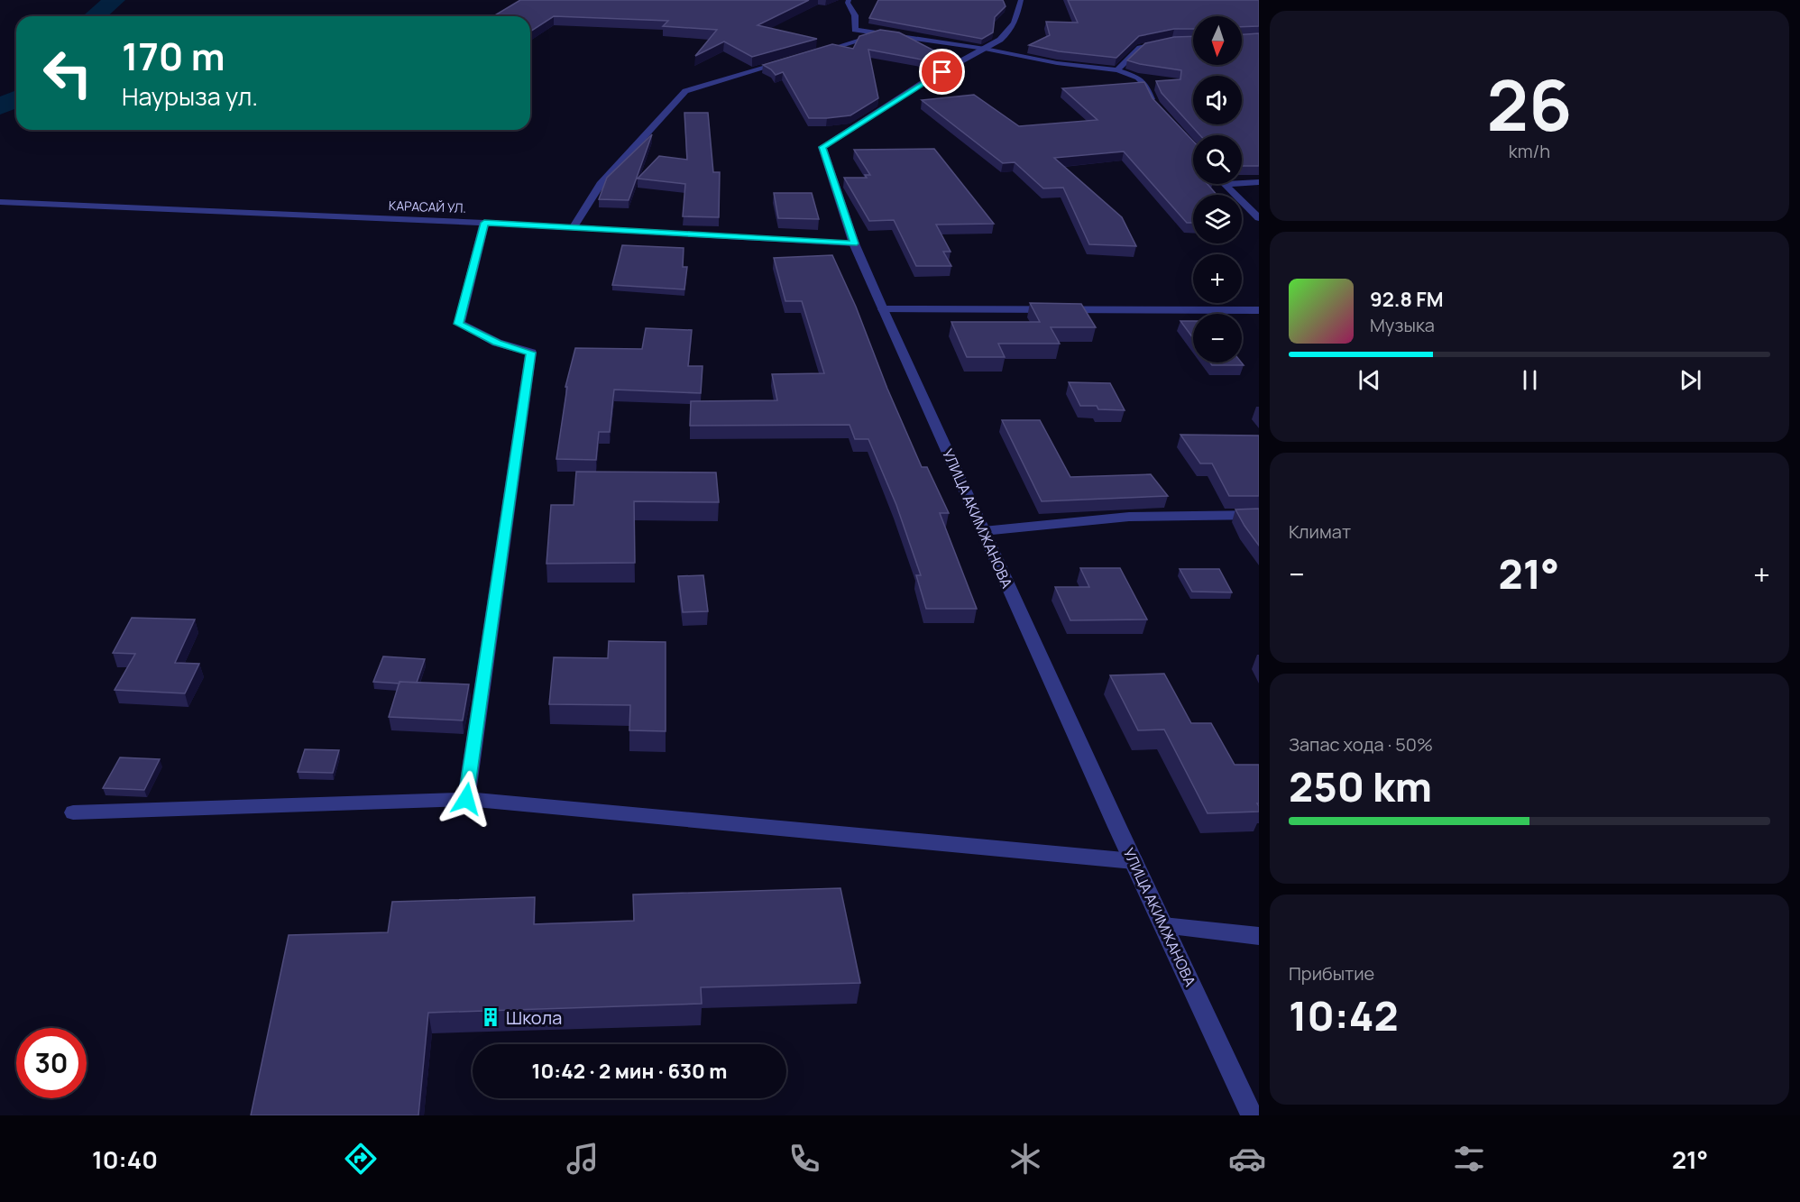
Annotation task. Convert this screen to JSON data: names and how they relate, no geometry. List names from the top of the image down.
{
  "streets": {
    "street": ["КАРАСАЙ УЛ.", "УЛИЦА АКИМЖАНОВА"]
  },
  "crossings": [
    ["КАРАСАЙ УЛ.", "УЛИЦА АКИМЖАНОВА"]
  ],
  "places": {
    "building": ["Школа"]
  },
  "north": "bottom",
  "page": {
    "tile": [
      ["26", "km/h"],
      "Климат",
      ["Запас хода · 50%", "250 km"],
      ["Прибытие", "10:42"]
    ],
    "map_buttons": ["+", "−"],
    "turn": ["170 m", "Наурыза ул."],
    "song": ["92.8 FM", "Музыка"],
    "heat": ["−", "21°", "+"],
    "limit": "30",
    "trip": "10:42 · 2 мин · 630 m",
    "tabs": ["10:40", "21°"]
  }
}
